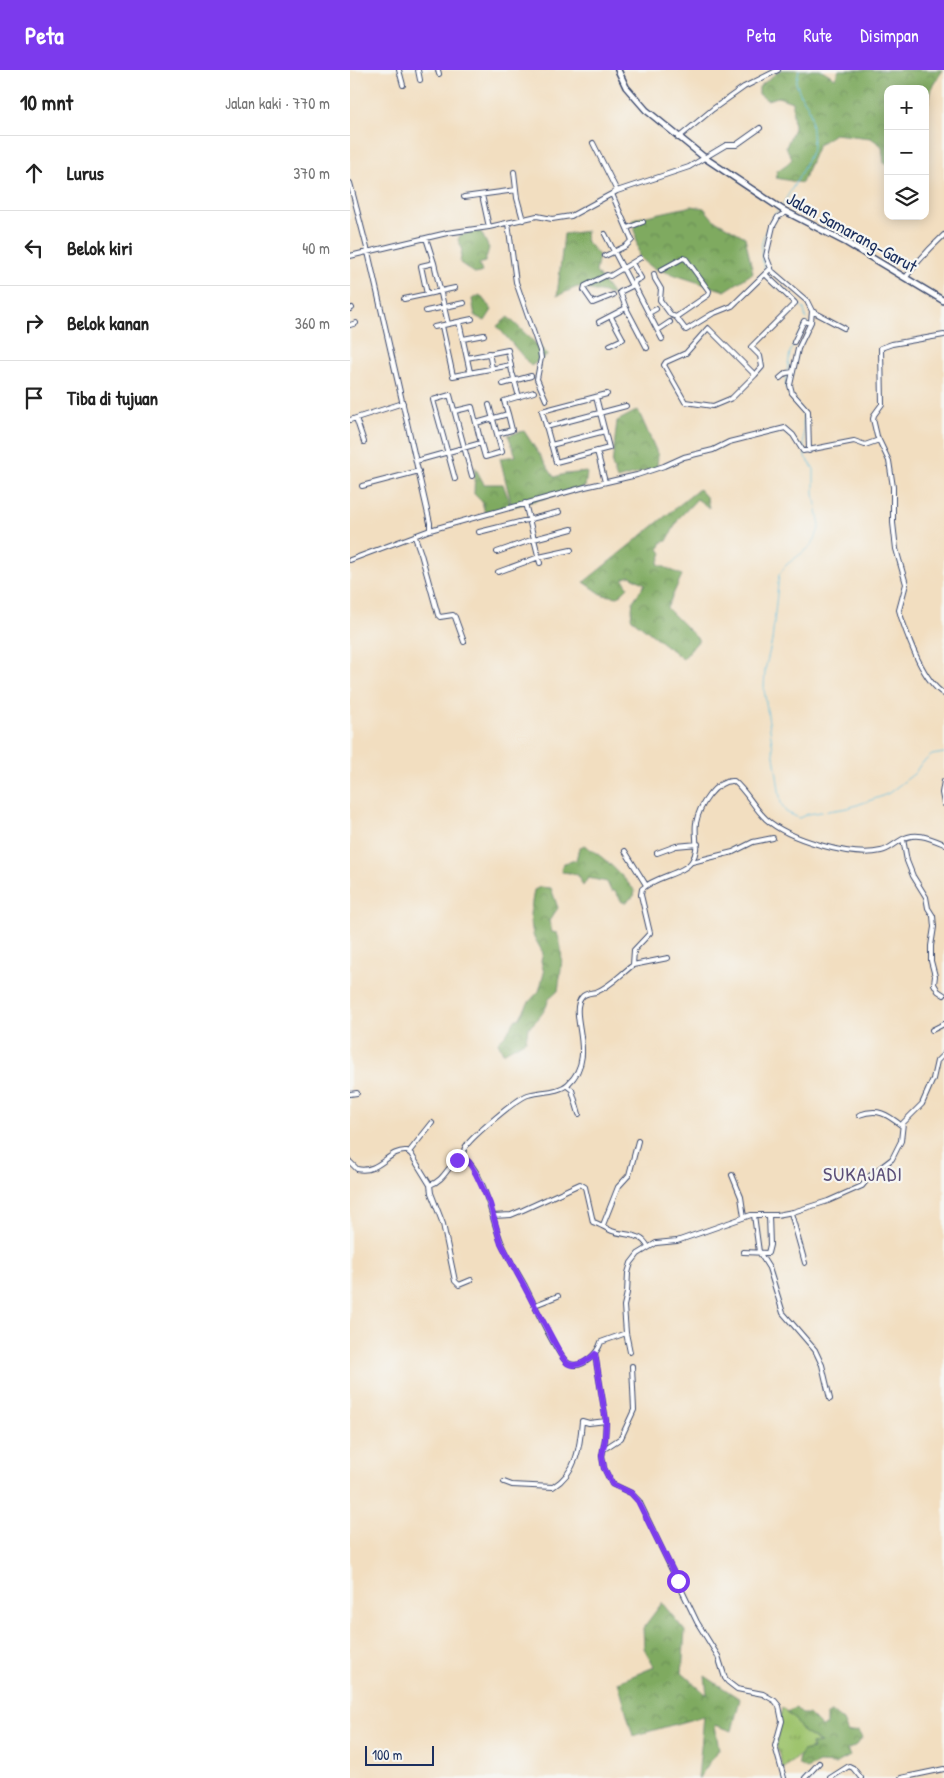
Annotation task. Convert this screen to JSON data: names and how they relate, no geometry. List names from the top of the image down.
{
  "streets": {
    "main road": ["Jalan Samarang-Garut"]
  },
  "districts": ["SUKAJADI"],
  "scale_bar": "100 m",
  "page": {
    "header": "Peta",
    "nav": ["Peta", "Rute", "Disimpan"],
    "heading": ["10 mnt", "Jalan kaki · 770 m"],
    "map_buttons": ["+", "−"],
    "list": [
      ["Lurus", "370 m"],
      ["Belok kiri", "40 m"],
      ["Belok kanan", "360 m"],
      "Tiba di tujuan"
    ],
    "scale": "100 m"
  }
}
